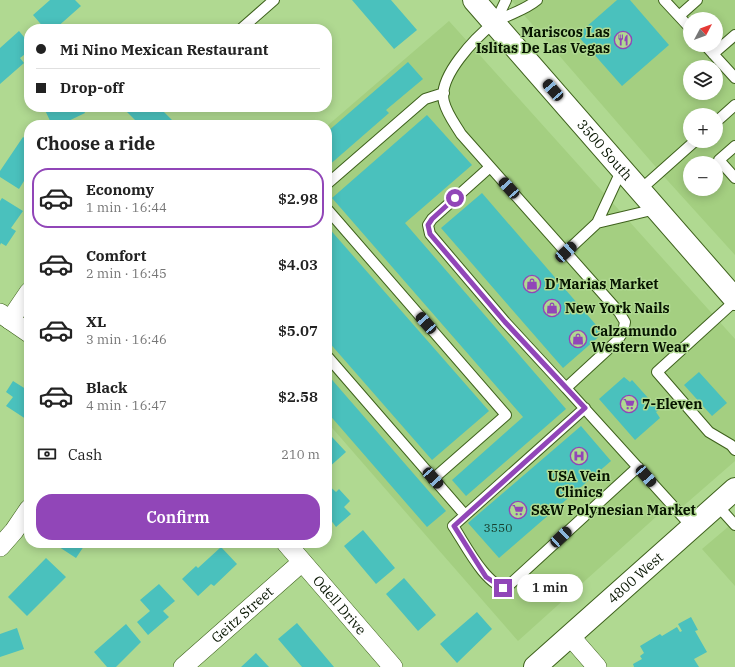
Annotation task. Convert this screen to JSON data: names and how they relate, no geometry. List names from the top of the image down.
{
  "streets": {
    "main road": ["3500 South", "4800 West"],
    "street": ["Odell Drive", "Geitz Street"]
  },
  "crossings": [
    ["Odell Drive", "Geitz Street"]
  ],
  "places": {
    "restaurant": ["Mariscos Las Islitas De Las Vegas"],
    "shop": ["D'Marias Market", "New York Nails", "Calzamundo Western Wear"],
    "supermarket": ["7-Eleven", "S&W Polynesian Market"],
    "hospital": ["USA Vein Clinics"]
  },
  "house_numbers": ["3550"],
  "north": "top right",
  "page": {
    "map_buttons": ["+", "−"],
    "banner": ["Mi Nino Mexican Restaurant", "Drop-off"],
    "heading": "Choose a ride",
    "list": [
      {
        "name": "Economy",
        "note": "1 min · 16:44",
        "value": "$2.98"
      },
      {
        "name": "Comfort",
        "note": "2 min · 16:45",
        "value": "$4.03"
      },
      {
        "name": "XL",
        "note": "3 min · 16:46",
        "value": "$5.07"
      },
      {
        "name": "Black",
        "note": "4 min · 16:47",
        "value": "$2.58"
      }
    ],
    "pay": ["Cash", "210 m"],
    "buttons": "Confirm",
    "bubble": "1 min"
  }
}
